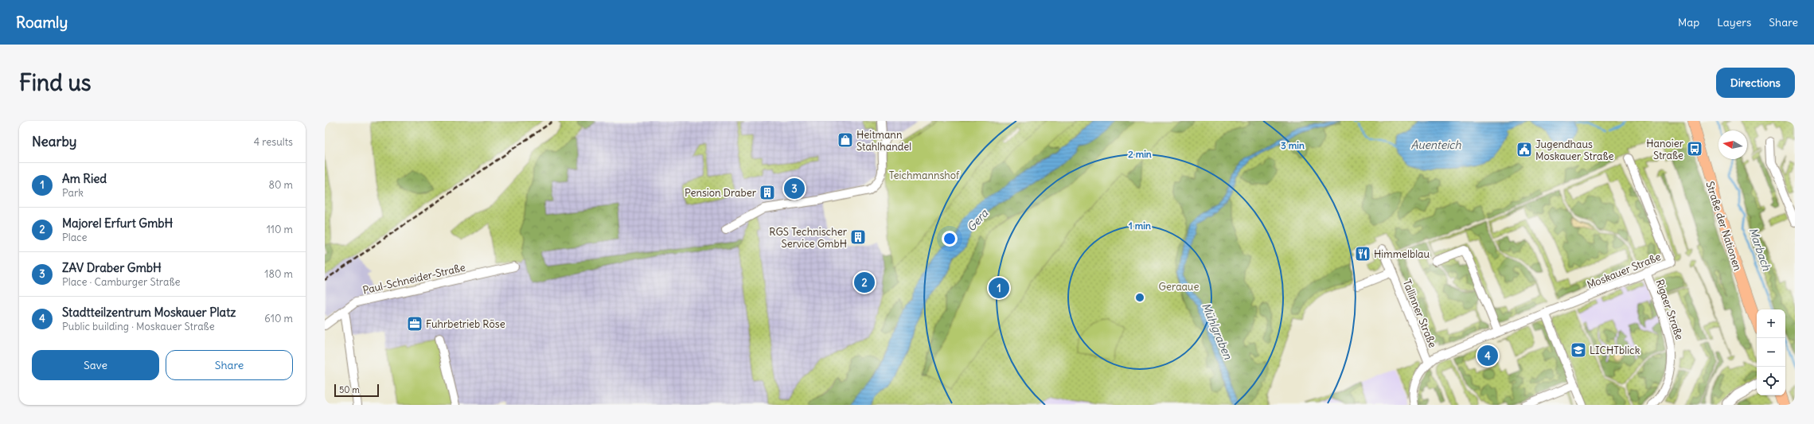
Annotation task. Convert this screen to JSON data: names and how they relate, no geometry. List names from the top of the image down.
{
  "streets": {
    "main road": ["Straße der Nationen"],
    "street": [
      "Moskauer Straße",
      "Paul-Schneider-Straße",
      "Rigaer Straße",
      "Tallinner Straße"
    ]
  },
  "crossings": [
    ["Moskauer Straße", "Rigaer Straße"],
    ["Moskauer Straße", "Tallinner Straße"]
  ],
  "water": [
    "Auenteich",
    "Gera",
    "Marbach",
    "Mühlgraben"
  ],
  "parks": ["Teichmannshof", "Geraaue"],
  "places": {
    "shop": ["Heitmann Stahlhandel"],
    "bus stop": ["Hanoier Straße"],
    "public building": ["Jugendhaus Moskauer Straße"],
    "building": ["Pension Draber", "RGS Technischer Service GmbH"],
    "restaurant": ["Himmelblau"],
    "office": ["Fuhrbetrieb Röse"],
    "school or university": ["LICHTblick"]
  },
  "scale_bar": "50 m",
  "north": "left",
  "page": {
    "header": "Roamly",
    "nav": ["Map", "Layers", "Share"],
    "buttons": [
      "Directions",
      ["Save", "Share"]
    ],
    "title": "Find us",
    "heading": ["Nearby", "4 results"],
    "list": [
      {
        "mark": "1",
        "name": "Am Ried",
        "note": "Park",
        "value": "80 m"
      },
      {
        "mark": "2",
        "name": "Majorel Erfurt GmbH",
        "note": "Place",
        "value": "110 m"
      },
      {
        "mark": "3",
        "name": "ZAV Draber GmbH",
        "note": "Place · Camburger Straße",
        "value": "180 m"
      },
      {
        "mark": "4",
        "name": "Stadtteilzentrum Moskauer Platz",
        "note": "Public building · Moskauer Straße",
        "value": "610 m"
      }
    ],
    "pins": [
      "3",
      "2",
      "1",
      "4"
    ],
    "map_buttons": ["+", "−"],
    "scale": "50 m"
  },
  "rings": ["3 min", "2 min", "1 min"]
}
